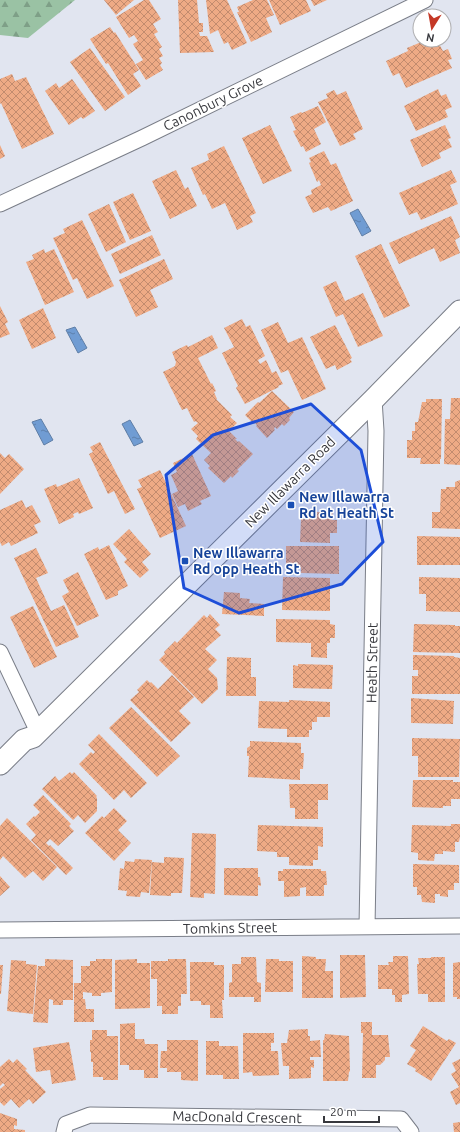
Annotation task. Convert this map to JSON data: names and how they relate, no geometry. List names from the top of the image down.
{
  "streets": {
    "main road": ["New Illawarra Road"],
    "street": [
      "Canonbury Grove",
      "Heath Street",
      "Tomkins Street",
      "MacDonald Crescent"
    ]
  },
  "crossings": [
    ["New Illawarra Road", "Heath Street"],
    ["Heath Street", "Tomkins Street"]
  ],
  "places": {
    "transit": ["New Illawarra Rd at Heath St", "New Illawarra Rd opp Heath St"]
  },
  "scale_bar": "20 m",
  "north": "bottom"
}
